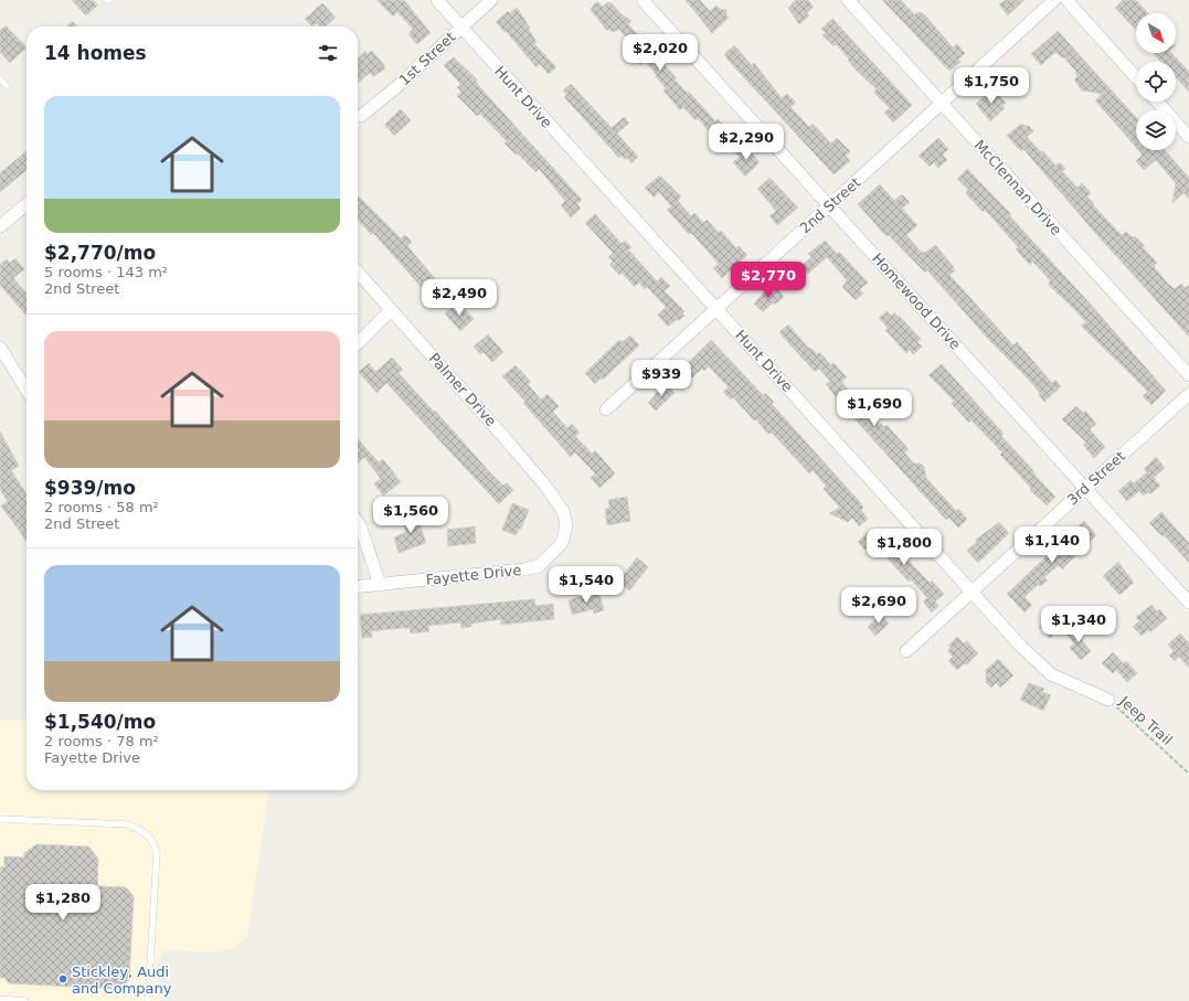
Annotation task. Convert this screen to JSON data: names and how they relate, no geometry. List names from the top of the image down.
{
  "streets": {
    "street": [
      "1st Street",
      "Hunt Drive",
      "McClennan Drive",
      "2nd Street",
      "Homewood Drive",
      "Palmer Drive",
      "3rd Street",
      "Fayette Drive"
    ],
    "path": ["Jeep Trail"]
  },
  "crossings": [
    ["1st Street", "Hunt Drive"],
    ["Hunt Drive", "2nd Street"],
    ["Hunt Drive", "3rd Street"],
    ["Hunt Drive", "Jeep Trail"],
    ["McClennan Drive", "2nd Street"],
    ["2nd Street", "Homewood Drive"],
    ["Homewood Drive", "3rd Street"],
    ["Palmer Drive", "Fayette Drive"]
  ],
  "places": ["Stickley, Audi and Company"],
  "north": "bottom right",
  "page": {
    "heading": "14 homes",
    "price": [
      "$2,020",
      "$1,750",
      "$2,290",
      "$2,770",
      "$2,490",
      "$939",
      "$1,690",
      "$1,560",
      "$1,140",
      "$1,800",
      "$1,540",
      "$2,690",
      "$1,340",
      "$1,280"
    ],
    "list": [
      {
        "name": "$2,770/mo",
        "note": "5 rooms · 143 m² · 2nd Street"
      },
      {
        "name": "$939/mo",
        "note": "2 rooms · 58 m² · 2nd Street"
      },
      {
        "name": "$1,540/mo",
        "note": "2 rooms · 78 m² · Fayette Drive"
      }
    ]
  }
}
